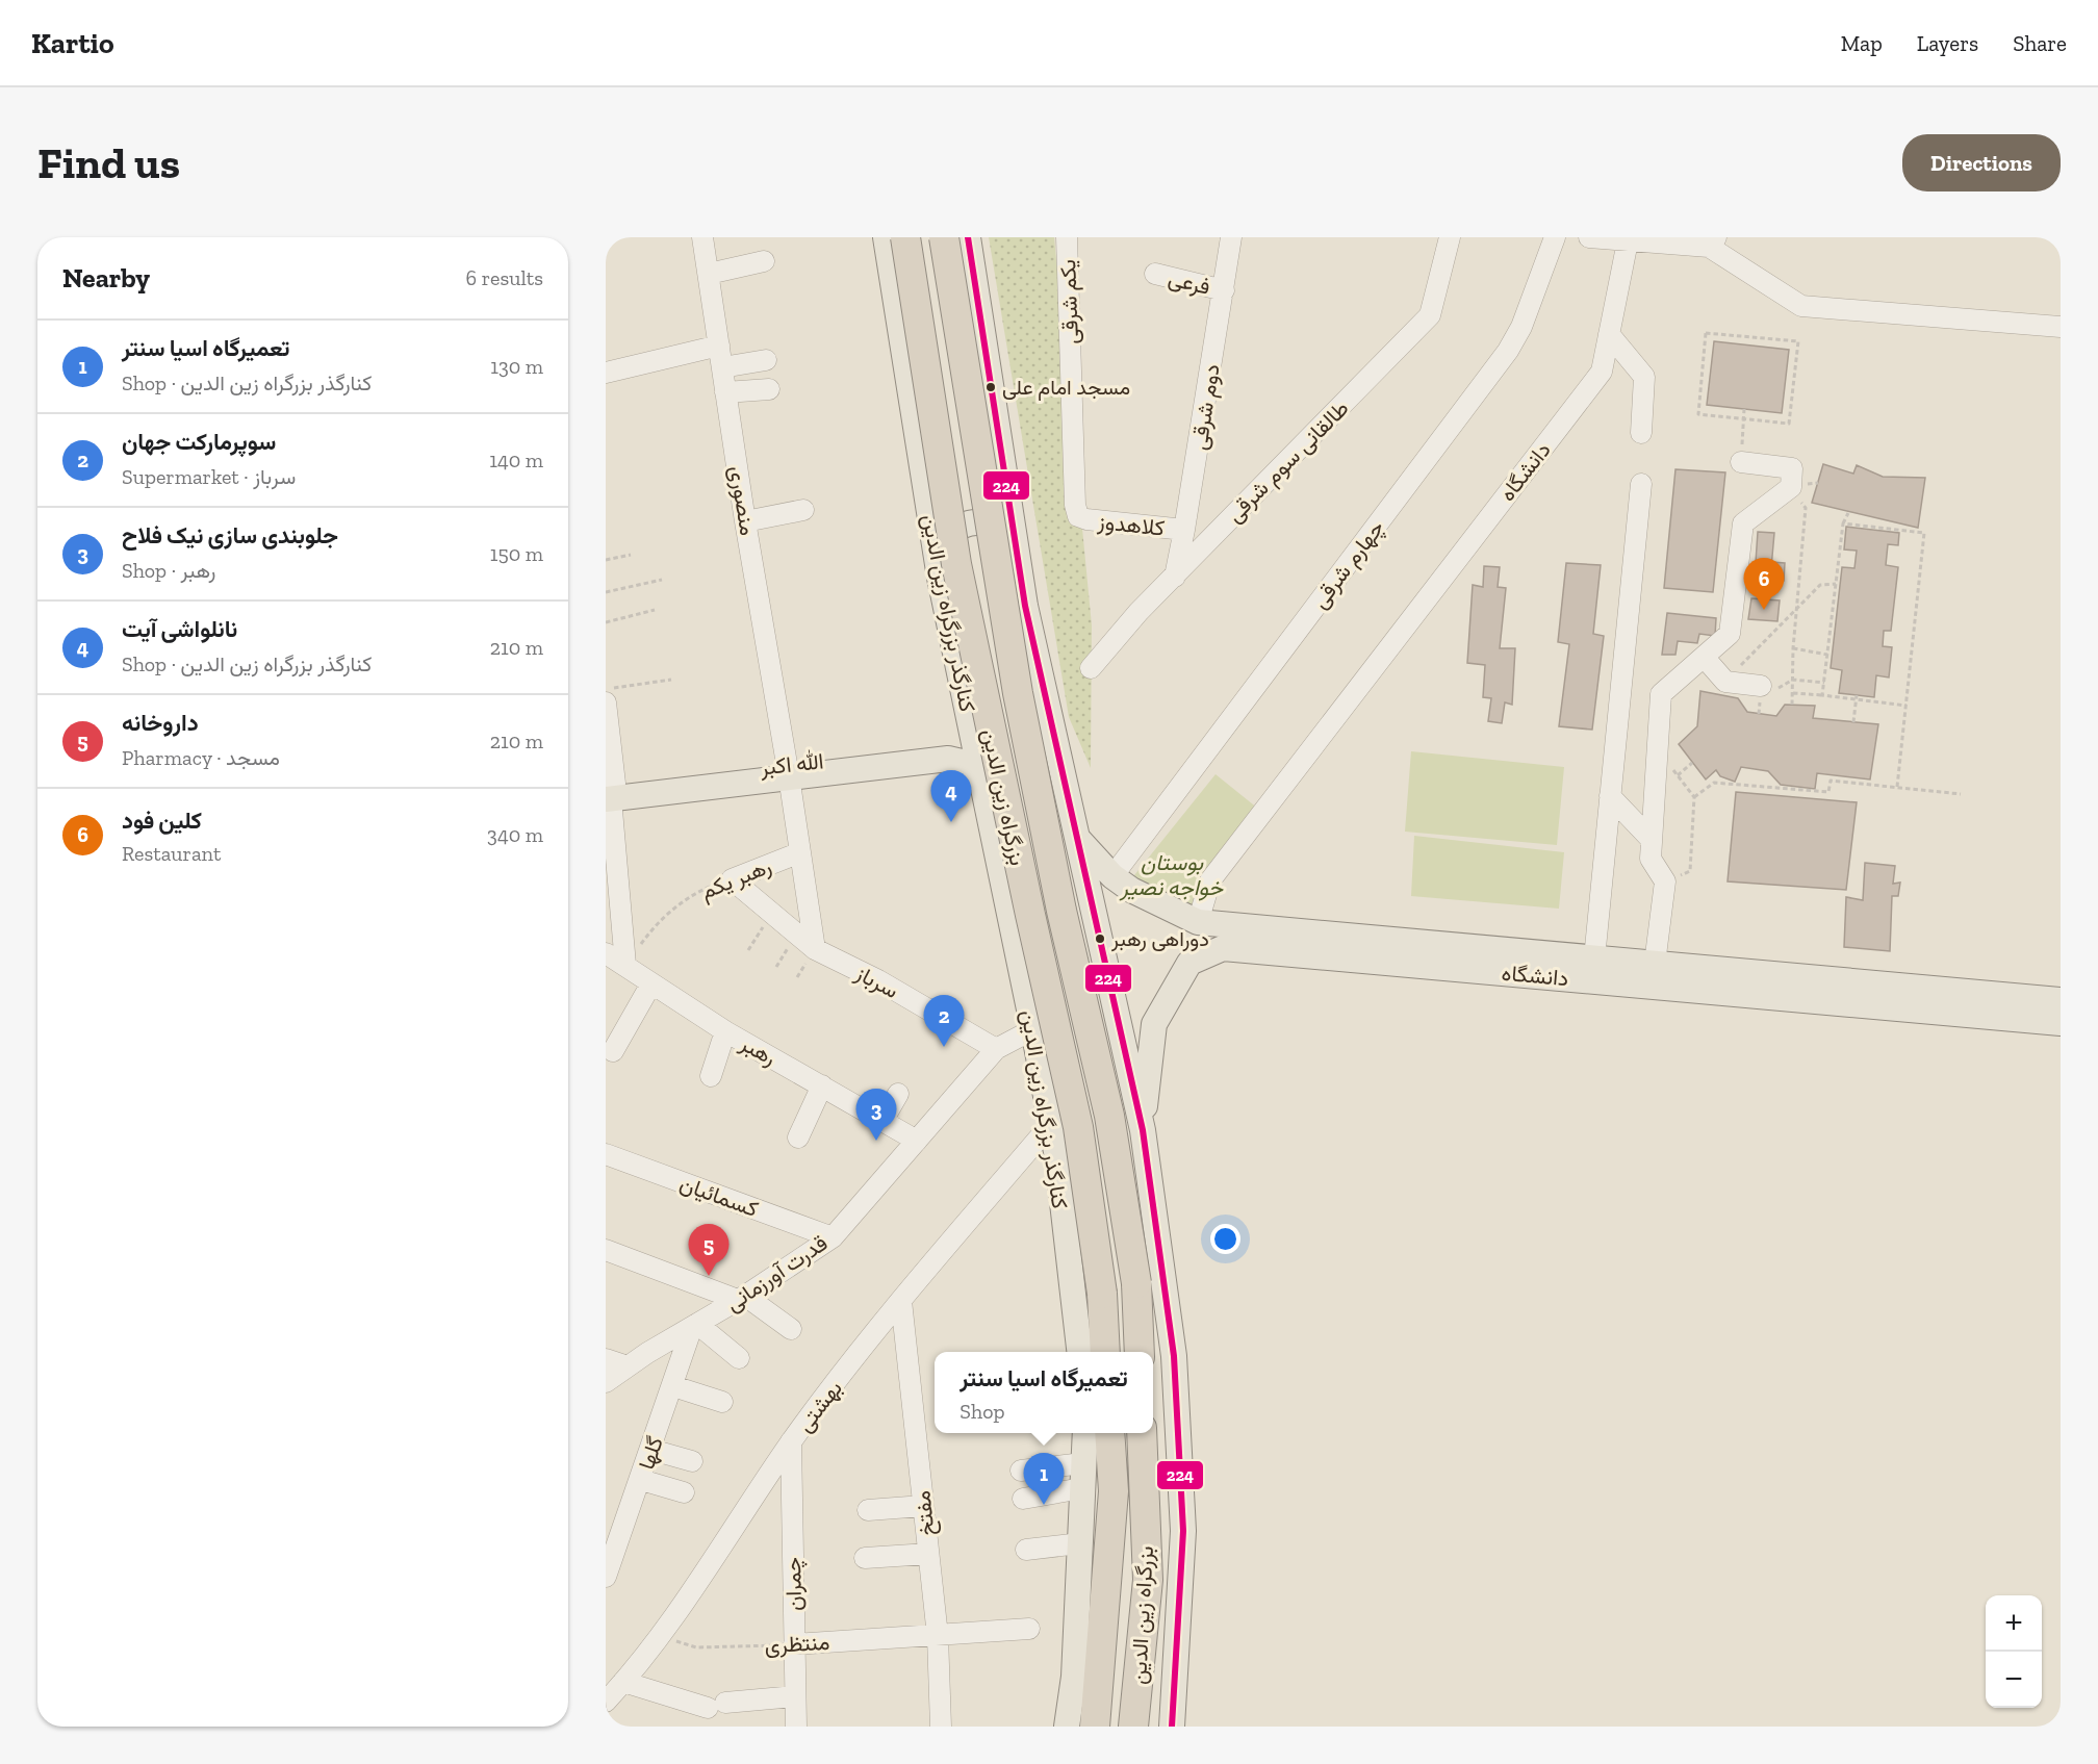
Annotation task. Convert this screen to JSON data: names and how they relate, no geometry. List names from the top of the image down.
{
  "streets": {
    "highway": ["بزرگراه زین الدین"],
    "main road": ["دانشگاه", "کنارگذر بزرگراه زین الدین", "الله اکبر"],
    "street": [
      "فرعی",
      "یکم شرقی",
      "دوم شرقی",
      "طالقانی سوم شرقی",
      "منصوری",
      "کلاهدوز",
      "چهارم شرقی",
      "رهبر یکم",
      "سرباز",
      "رهبر",
      "کسمائیان",
      "قدرت آورزمانی",
      "بهشتی",
      "گلها",
      "مفتخ",
      "چمران",
      "منتظری"
    ]
  },
  "crossings": [
    ["فرعی", "دوم شرقی"],
    ["یکم شرقی", "کلاهدوز"],
    ["دوم شرقی", "طالقانی سوم شرقی"],
    ["دوم شرقی", "کلاهدوز"],
    ["دانشگاه", "چهارم شرقی"],
    ["منصوری", "الله اکبر"],
    ["منصوری", "رهبر یکم"],
    ["کنارگذر بزرگراه زین الدین", "الله اکبر"],
    ["کنارگذر بزرگراه زین الدین", "بهشتی"],
    ["الله اکبر", "رهبر یکم"],
    ["رهبر یکم", "سرباز"],
    ["رهبر یکم", "رهبر"],
    ["سرباز", "قدرت آورزمانی"],
    ["رهبر", "قدرت آورزمانی"],
    ["کسمائیان", "قدرت آورزمانی"],
    ["قدرت آورزمانی", "گلها"],
    ["بهشتی", "مفتخ"],
    ["بهشتی", "چمران"],
    ["بهشتی", "منتظری"],
    ["مفتخ", "منتظری"],
    ["چمران", "منتظری"]
  ],
  "parks": ["بوستان خواجه نصیر"],
  "places": ["مسجد امام علی", "دوراهی رهبر"],
  "lines": ["transit line 224"],
  "page": {
    "header": "Kartio",
    "nav": ["Map", "Layers", "Share"],
    "buttons": "Directions",
    "title": "Find us",
    "heading": ["Nearby", "6 results"],
    "list": [
      {
        "mark": "1",
        "name": "تعمیرگاه اسیا سنتر",
        "note": "Shop · کنارگذر بزرگراه زین الدین",
        "value": "130 m"
      },
      {
        "mark": "2",
        "name": "سوپرمارکت جهان",
        "note": "Supermarket · سرباز",
        "value": "140 m"
      },
      {
        "mark": "3",
        "name": "جلوبندی سازی نیک فلاح",
        "note": "Shop · رهبر",
        "value": "150 m"
      },
      {
        "mark": "4",
        "name": "نانلواشی آیت",
        "note": "Shop · کنارگذر بزرگراه زین الدین",
        "value": "210 m"
      },
      {
        "mark": "5",
        "name": "داروخانه",
        "note": "Pharmacy · مسجد",
        "value": "210 m"
      },
      {
        "mark": "6",
        "name": "کلین فود",
        "note": "Restaurant",
        "value": "340 m"
      }
    ],
    "pins": [
      "6",
      "4",
      "2",
      "3",
      "5",
      "1"
    ],
    "popup": ["تعمیرگاه اسیا سنتر", "Shop"],
    "map_buttons": ["+", "−"]
  }
}
